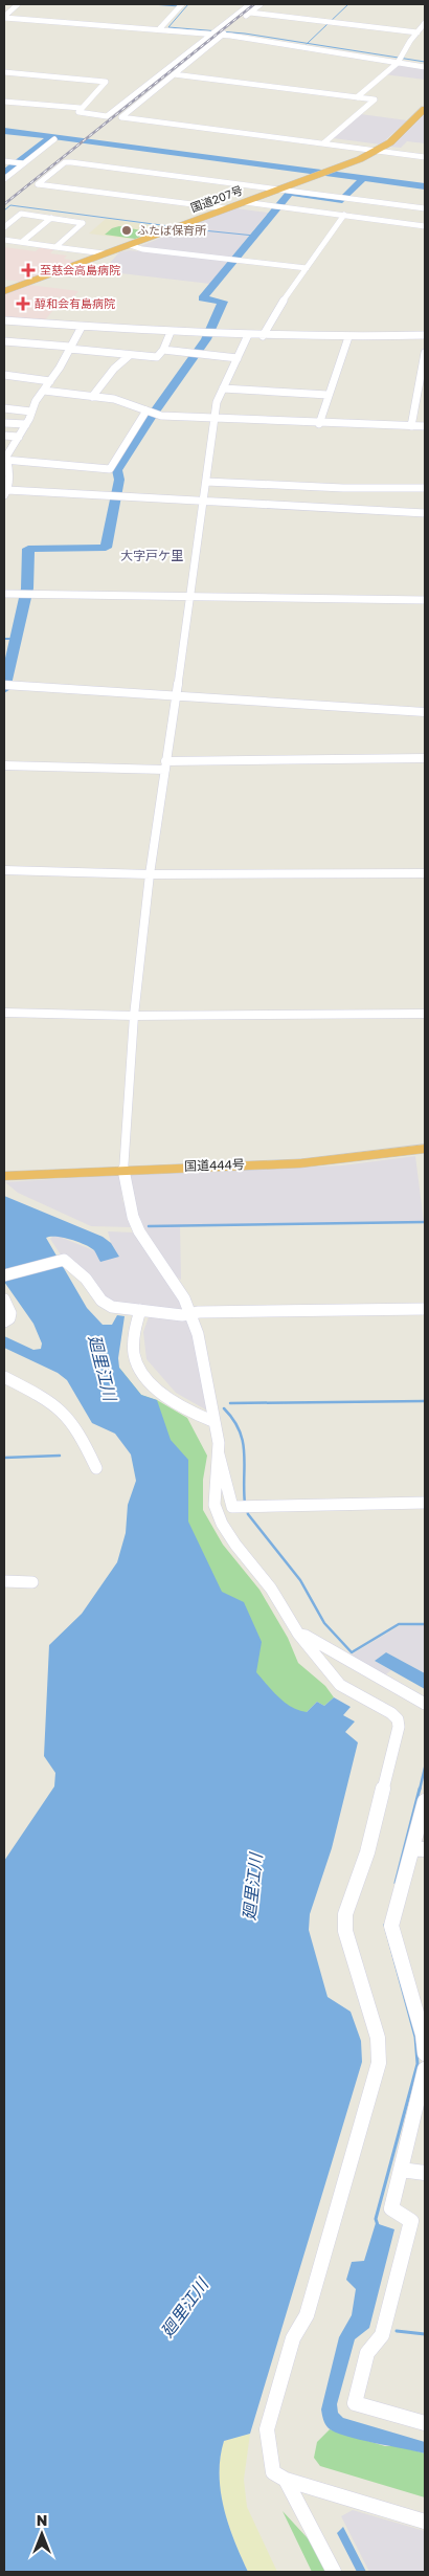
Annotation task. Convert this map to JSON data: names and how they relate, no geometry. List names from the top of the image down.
{
  "streets": {
    "highway": ["国道207号", "国道444号"]
  },
  "districts": ["大字戸ケ里"],
  "water": ["廻里江川"],
  "places": {
    "other": ["ふたば保育所"],
    "health": ["至慈会高島病院", "醇和会有島病院"]
  },
  "north": "top"
}
